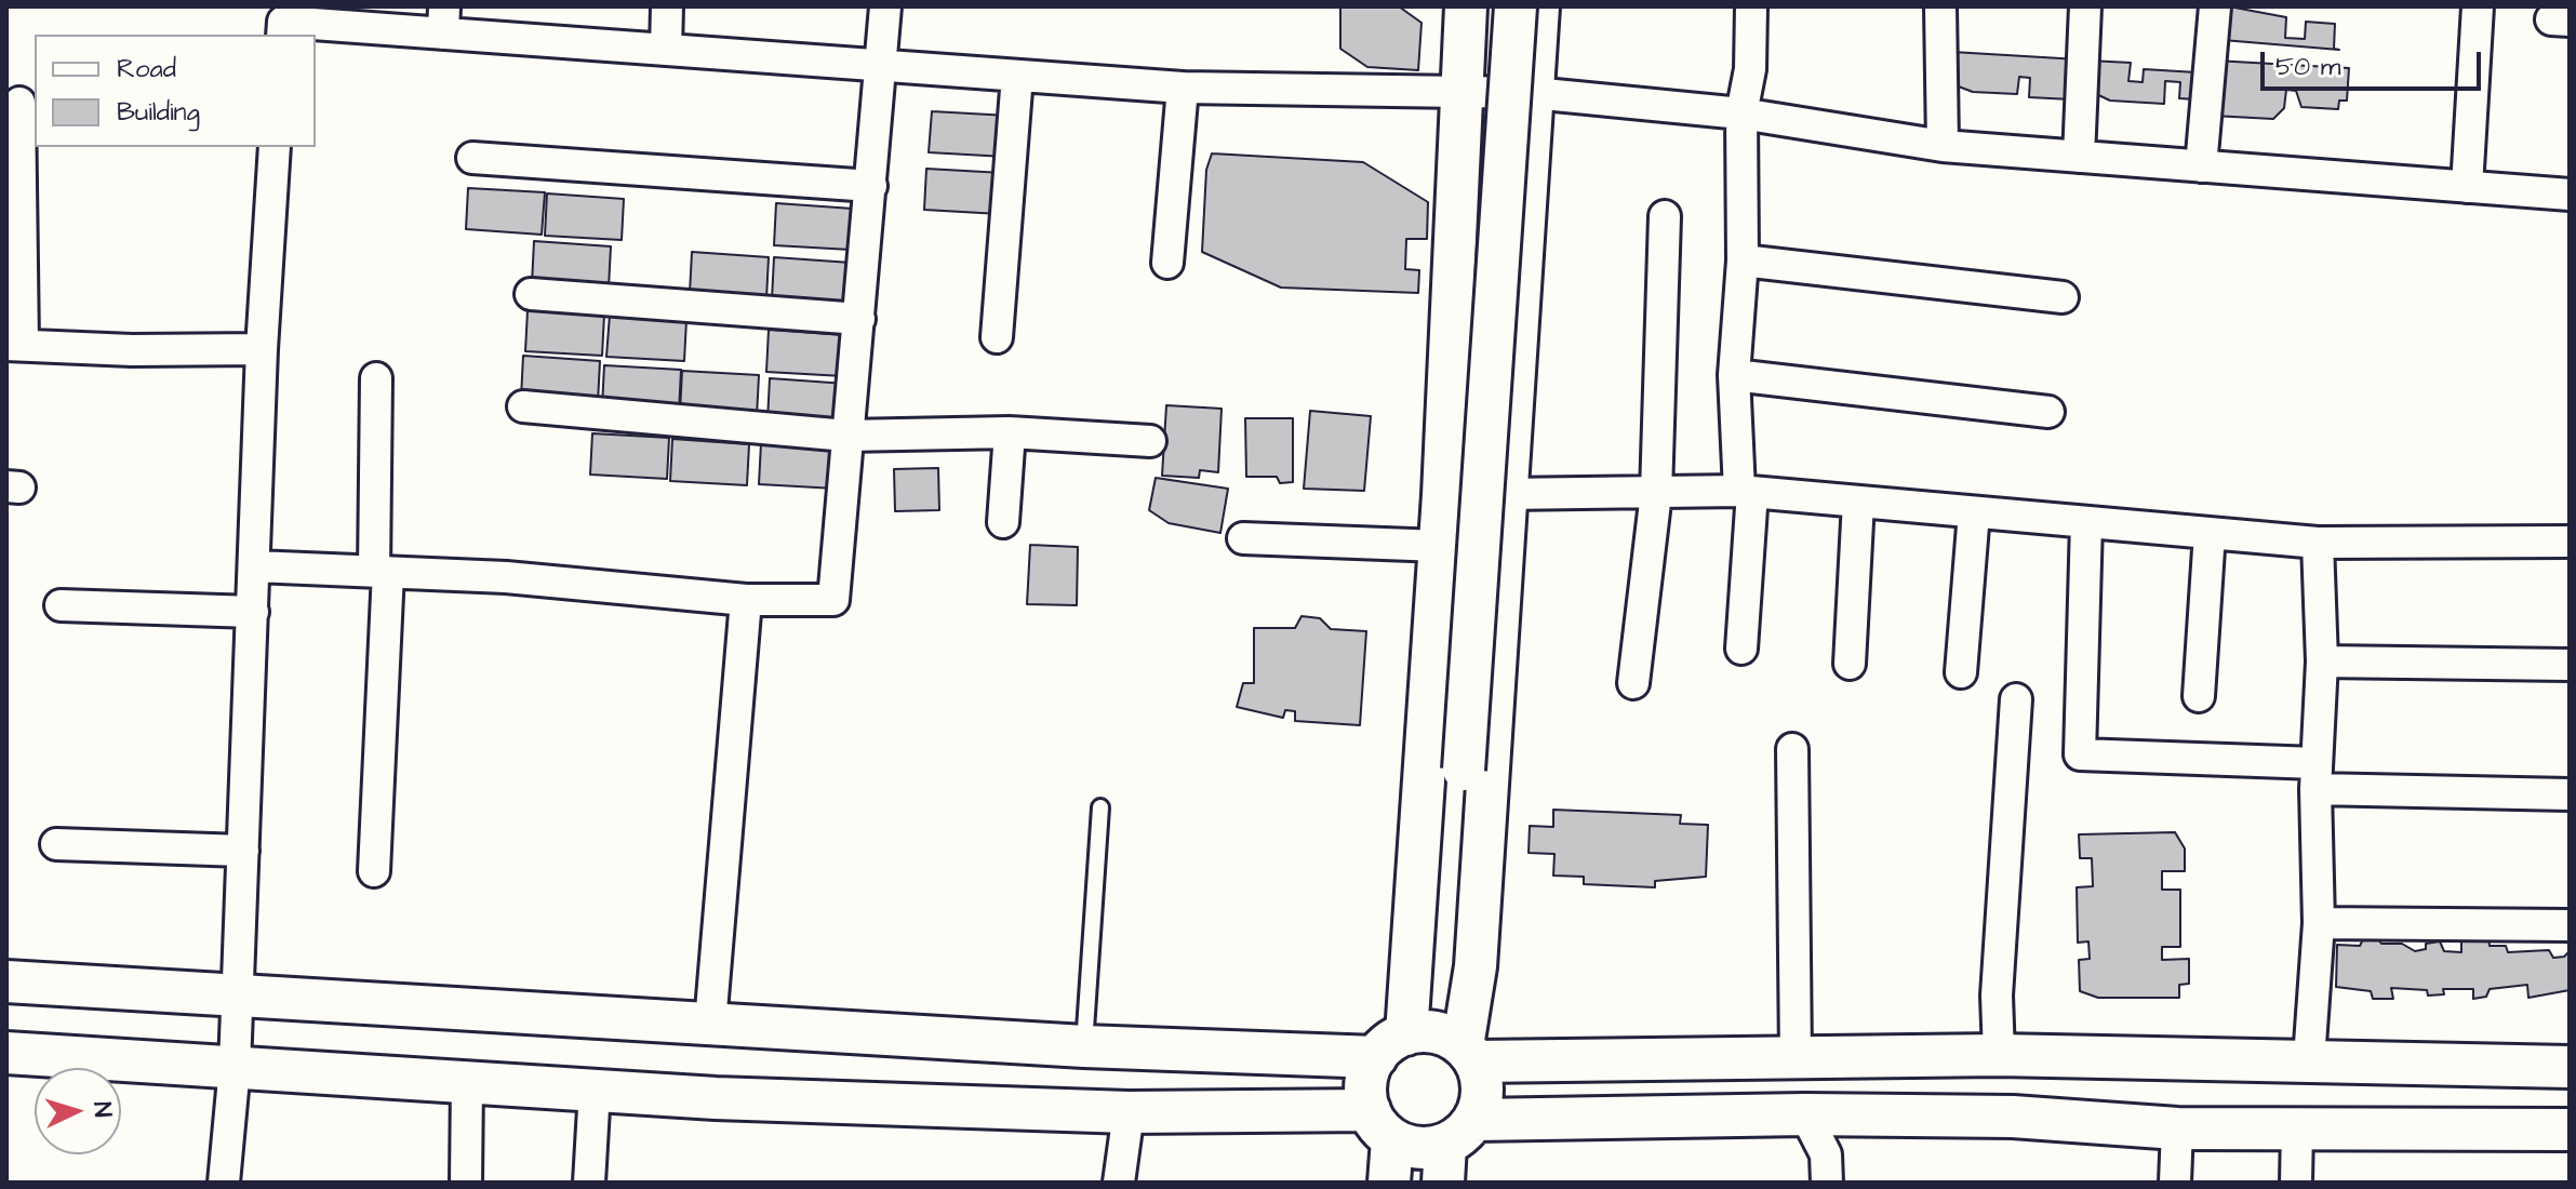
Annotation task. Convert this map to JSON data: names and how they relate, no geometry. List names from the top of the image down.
{
  "legend": ["Road", "Building"],
  "scale_bar": "50 m",
  "north": "right"
}
